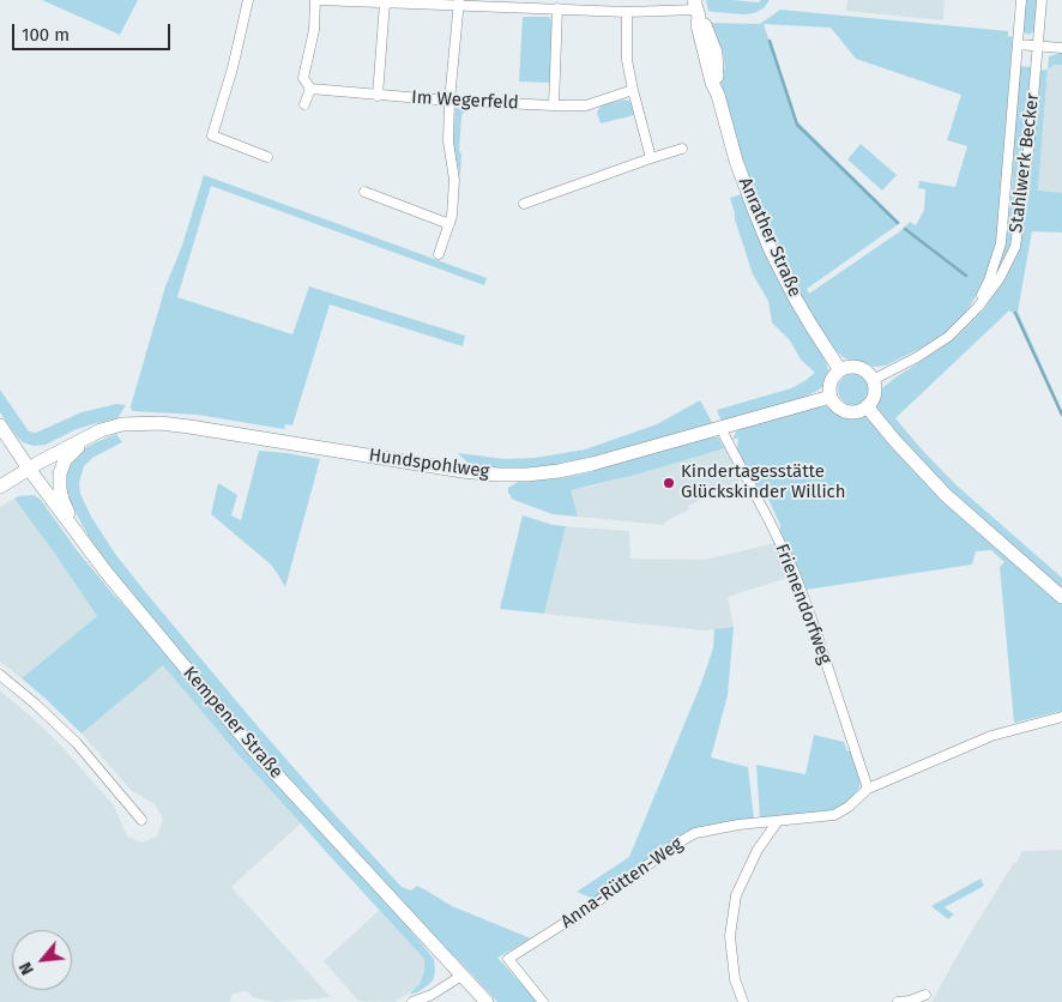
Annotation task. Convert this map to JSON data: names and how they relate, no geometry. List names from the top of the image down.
{
  "streets": {
    "street": [
      "Im Wegerfeld",
      "Stahlwerk Becker",
      "Anrather Straße",
      "Hundspohlweg",
      "Frienendorfweg",
      "Kempener Straße",
      "Anna-Rütten-Weg"
    ]
  },
  "crossings": [
    ["Stahlwerk Becker", "Anrather Straße"],
    ["Stahlwerk Becker", "Hundspohlweg"],
    ["Anrather Straße", "Hundspohlweg"],
    ["Hundspohlweg", "Frienendorfweg"],
    ["Hundspohlweg", "Kempener Straße"],
    ["Frienendorfweg", "Anna-Rütten-Weg"]
  ],
  "places": ["Kindertagesstätte Glückskinder Willich"],
  "scale_bar": "100 m",
  "north": "bottom left"
}
